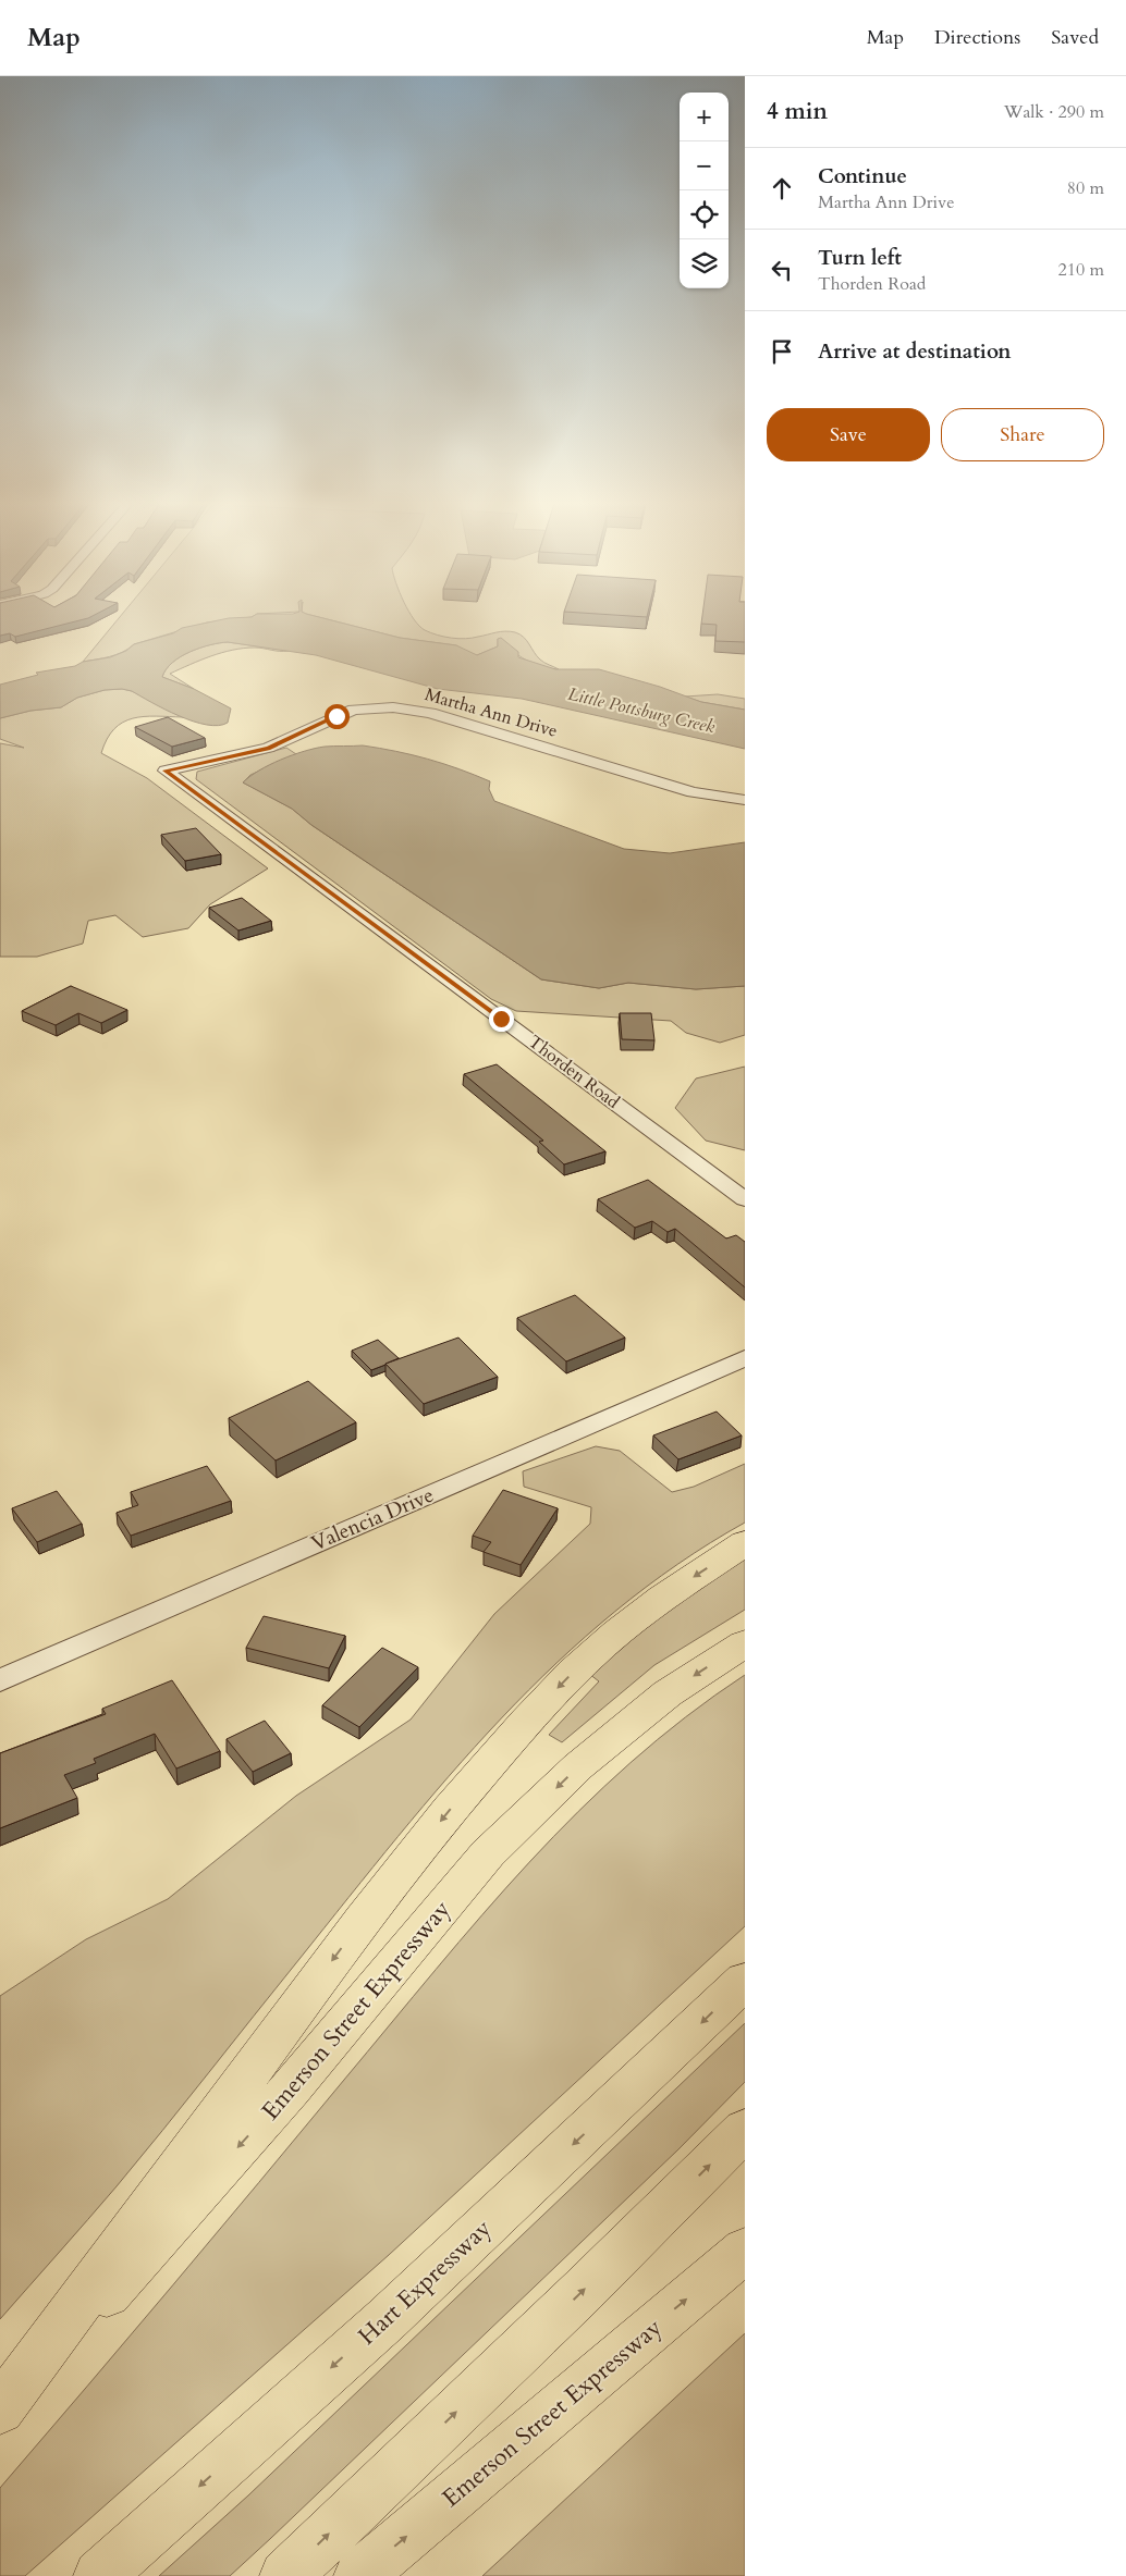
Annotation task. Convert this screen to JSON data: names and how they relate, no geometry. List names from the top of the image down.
{
  "streets": {
    "highway": ["Emerson Street Expressway", "Hart Expressway"],
    "street": ["Martha Ann Drive", "Thorden Road", "Valencia Drive"]
  },
  "crossings": [
    ["Martha Ann Drive", "Thorden Road"]
  ],
  "water": ["Little Pottsburg Creek"],
  "page": {
    "header": "Map",
    "nav": ["Map", "Directions", "Saved"],
    "heading": ["4 min", "Walk · 290 m"],
    "map_buttons": ["+", "−"],
    "list": [
      ["Continue", "Martha Ann Drive", "80 m"],
      ["Turn left", "Thorden Road", "210 m"],
      "Arrive at destination"
    ],
    "buttons": ["Save", "Share"]
  }
}
